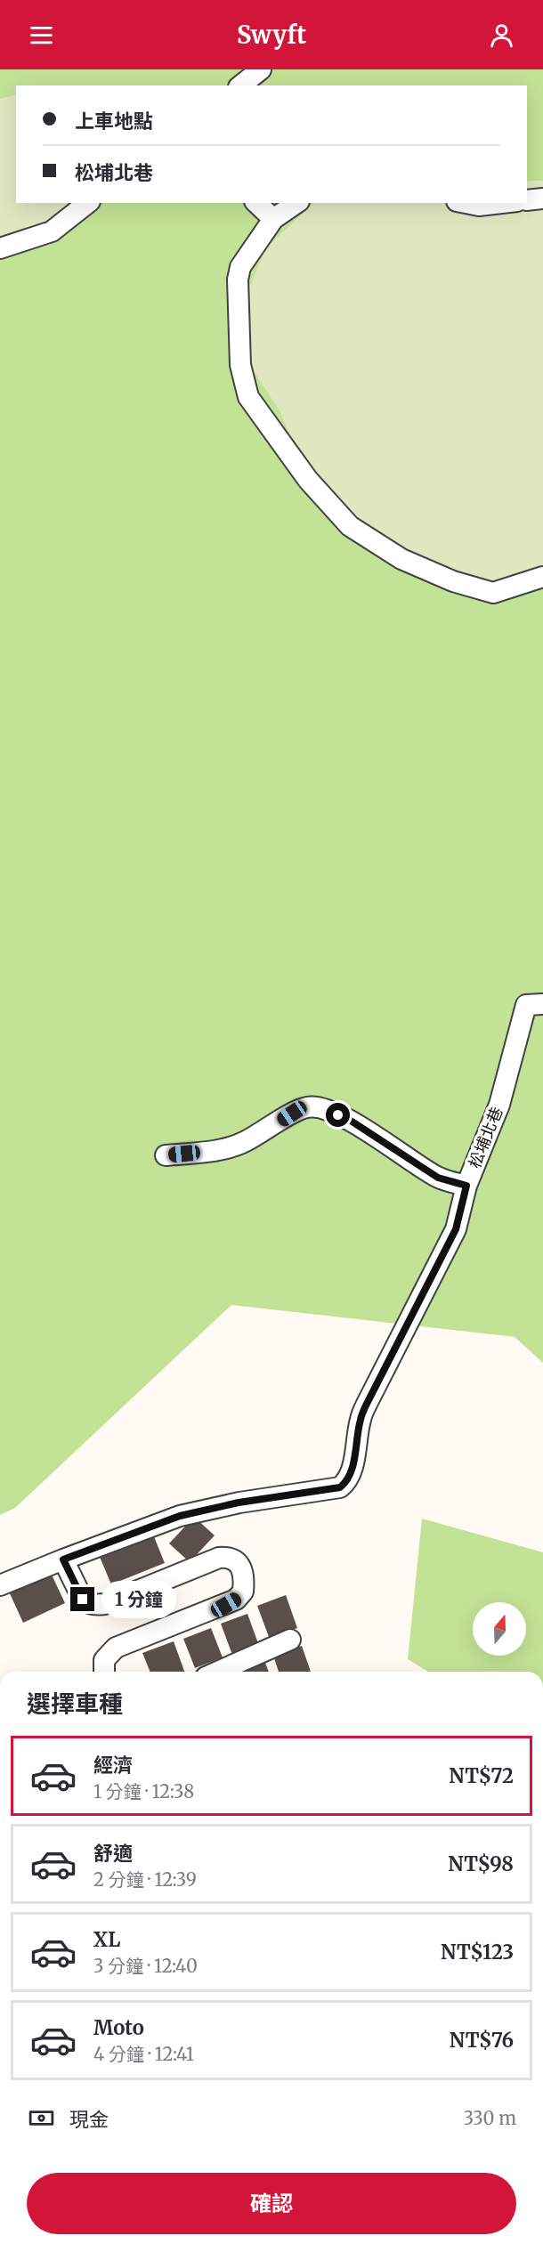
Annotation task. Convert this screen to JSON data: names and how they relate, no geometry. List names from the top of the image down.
{
  "streets": {
    "street": ["松埔北巷"]
  },
  "north": "top",
  "page": {
    "header": "Swyft",
    "banner": ["上車地點", "松埔北巷"],
    "bubble": "1 分鐘",
    "heading": "選擇車種",
    "list": [
      {
        "name": "經濟",
        "note": "1 分鐘 · 12:38",
        "value": "NT$72"
      },
      {
        "name": "舒適",
        "note": "2 分鐘 · 12:39",
        "value": "NT$98"
      },
      {
        "name": "XL",
        "note": "3 分鐘 · 12:40",
        "value": "NT$123"
      },
      {
        "name": "Moto",
        "note": "4 分鐘 · 12:41",
        "value": "NT$76"
      }
    ],
    "pay": ["現金", "330 m"],
    "buttons": "確認"
  }
}
